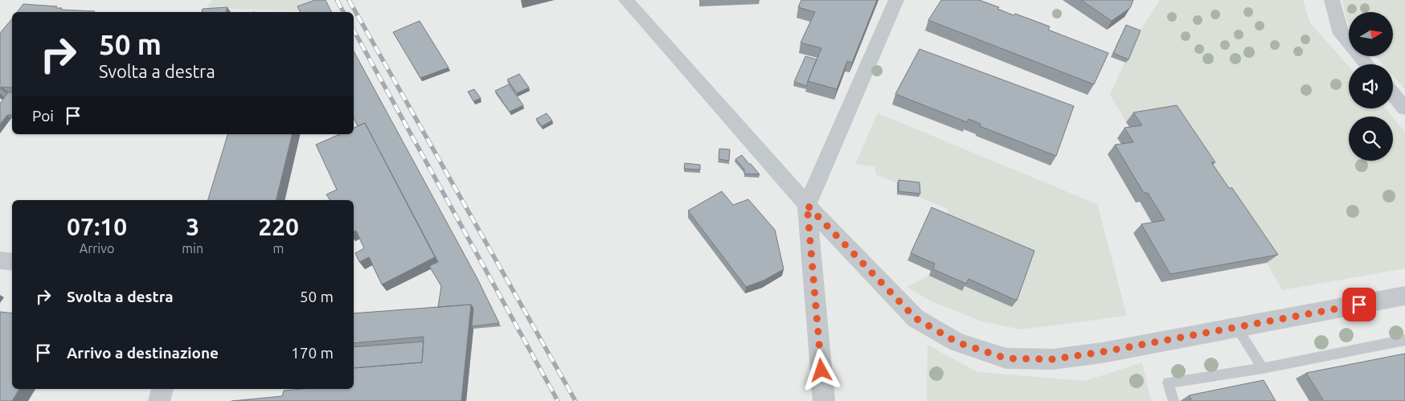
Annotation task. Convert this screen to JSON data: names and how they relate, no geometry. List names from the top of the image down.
{
  "north": "right",
  "page": {
    "turn": ["50 m", "Svolta a destra"],
    "then": "Poi",
    "eta": [
      "07:10",
      "Arrivo",
      "3",
      "min",
      "220",
      "m"
    ],
    "list": [
      {
        "name": "Svolta a destra",
        "value": "50 m"
      },
      {
        "name": "Arrivo a destinazione",
        "value": "170 m"
      }
    ]
  }
}
